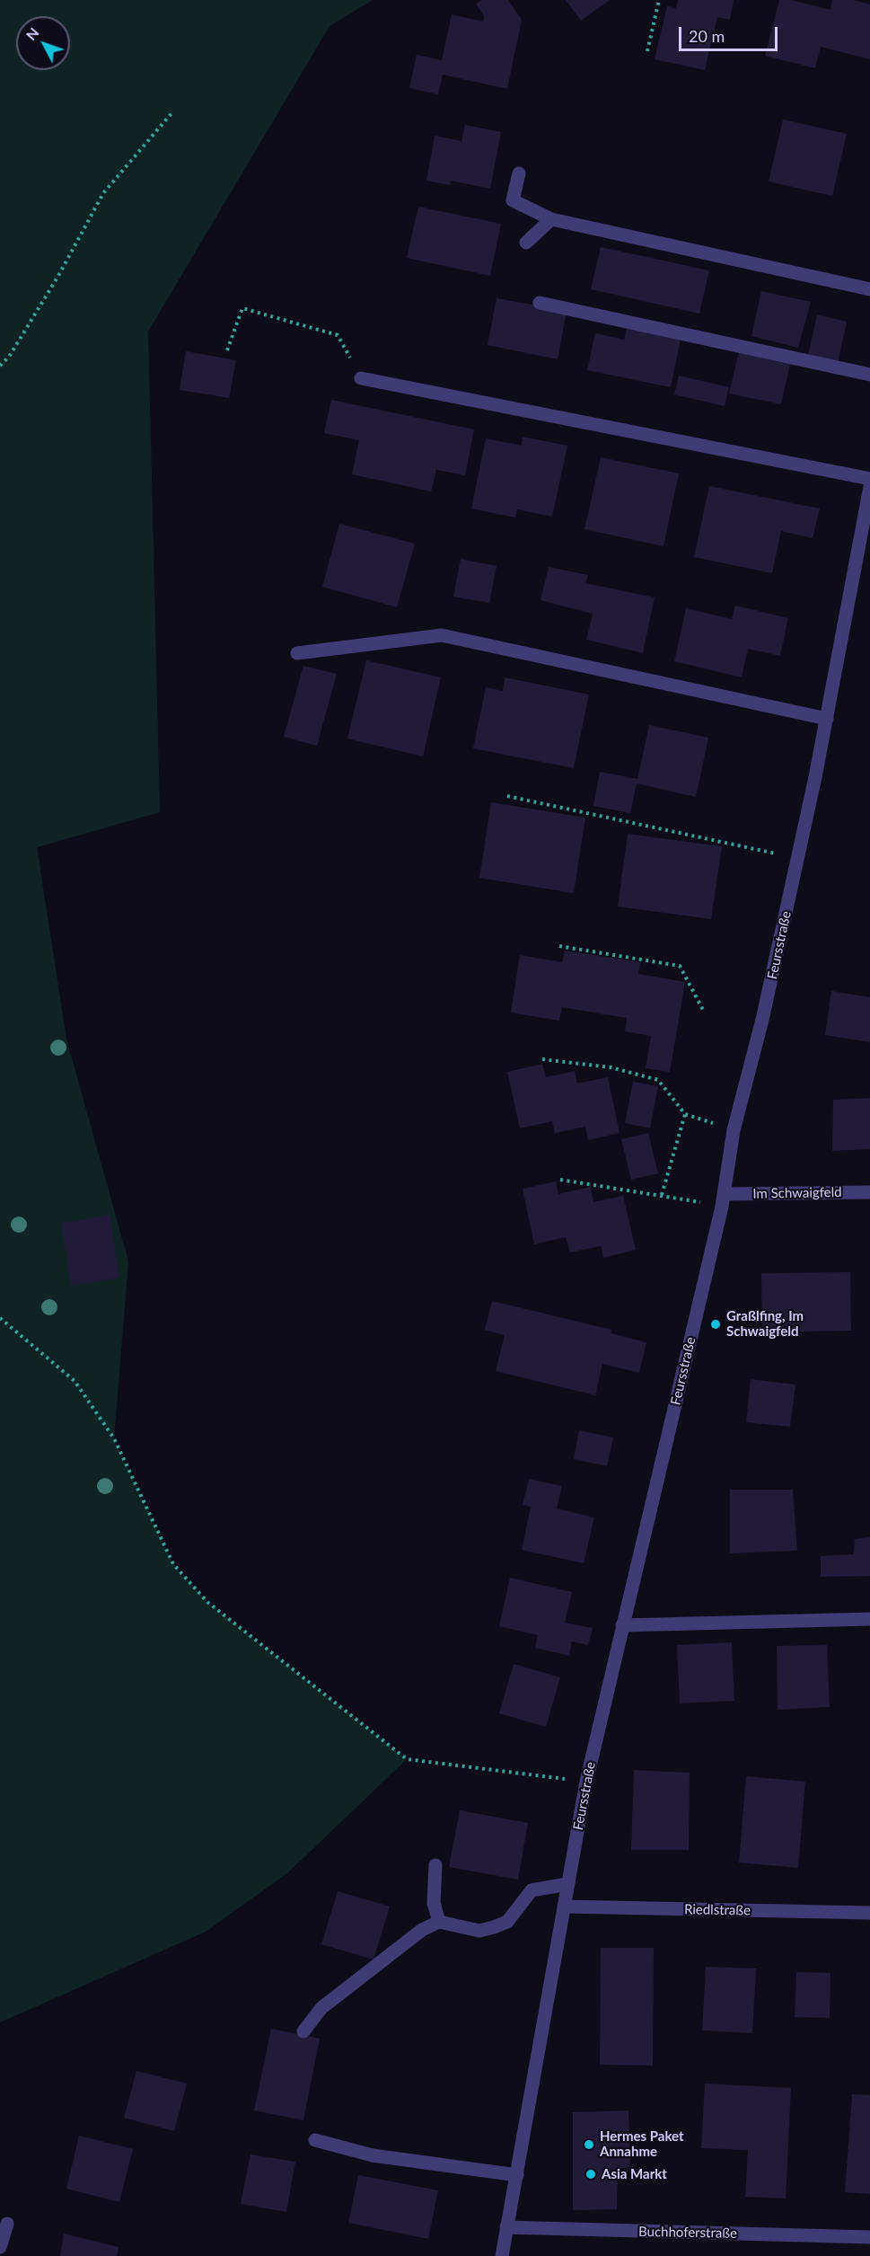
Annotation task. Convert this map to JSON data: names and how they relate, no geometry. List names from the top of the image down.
{
  "streets": {
    "street": [
      "Feursstraße",
      "Im Schwaigfeld",
      "Riedlstraße",
      "Buchhoferstraße"
    ]
  },
  "crossings": [
    ["Feursstraße", "Im Schwaigfeld"],
    ["Feursstraße", "Riedlstraße"],
    ["Feursstraße", "Buchhoferstraße"]
  ],
  "places": ["Graßlfing, Im Schwaigfeld", "Hermes Paket Annahme", "Asia Markt"],
  "scale_bar": "20 m",
  "north": "top left"
}
